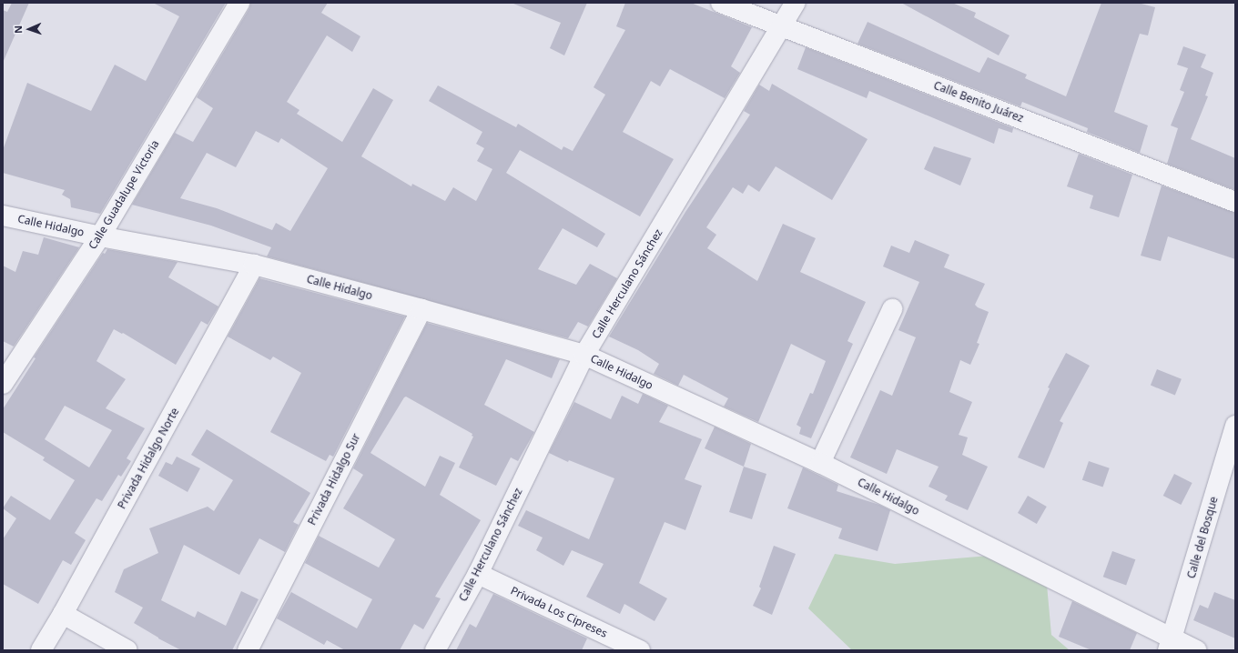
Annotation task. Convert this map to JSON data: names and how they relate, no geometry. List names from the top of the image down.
{
  "streets": {
    "street": [
      "Calle Benito Juárez",
      "Calle Guadalupe Victoria",
      "Calle Hidalgo",
      "Calle Herculano Sánchez",
      "Privada Hidalgo Norte",
      "Privada Hidalgo Sur",
      "Calle del Bosque",
      "Privada Los Cipreses"
    ]
  },
  "crossings": [
    ["Calle Benito Juárez", "Calle Herculano Sánchez"],
    ["Calle Guadalupe Victoria", "Calle Hidalgo"],
    ["Calle Hidalgo", "Calle Herculano Sánchez"],
    ["Calle Hidalgo", "Privada Hidalgo Norte"],
    ["Calle Hidalgo", "Privada Hidalgo Sur"],
    ["Calle Hidalgo", "Calle del Bosque"],
    ["Calle Herculano Sánchez", "Privada Los Cipreses"]
  ],
  "north": "left"
}
